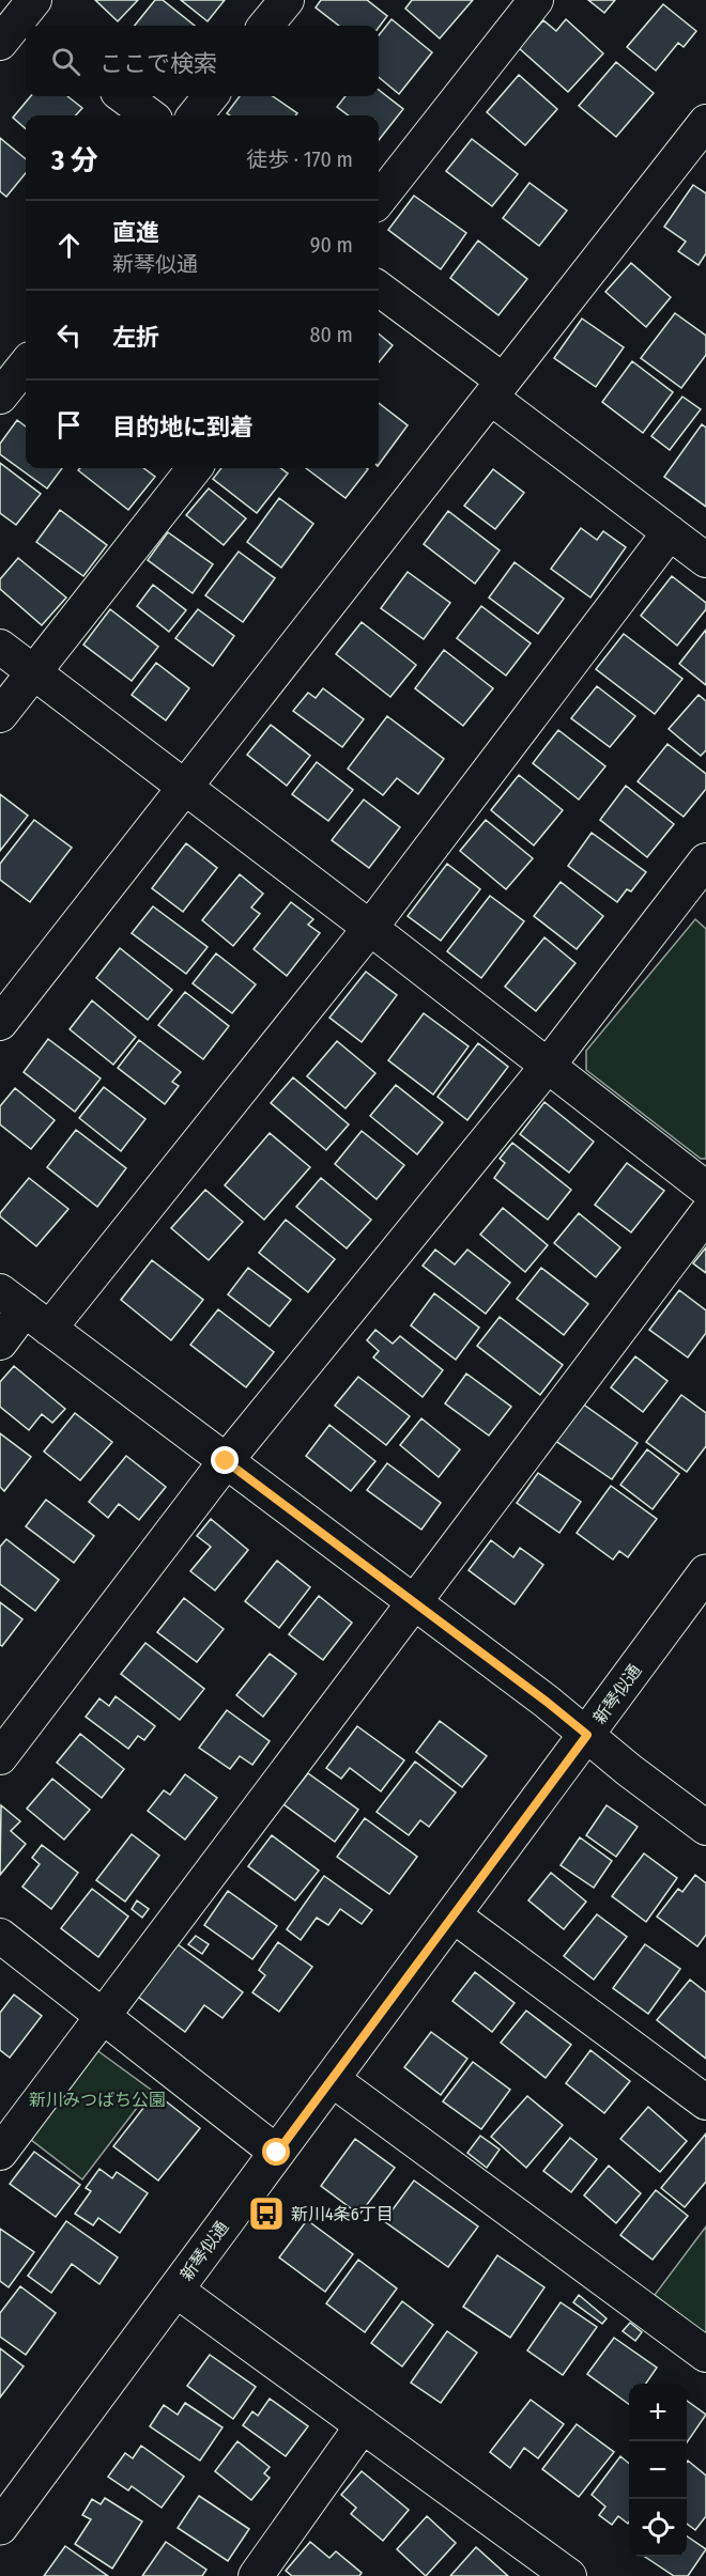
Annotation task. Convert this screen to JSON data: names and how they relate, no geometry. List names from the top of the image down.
{
  "streets": {
    "street": ["新琴似通"]
  },
  "parks": ["新川みつばち公園"],
  "places": {
    "bus stop": ["新川4条6丁目"]
  },
  "page": {
    "search": "ここで検索",
    "heading": ["3 分", "徒歩 · 170 m"],
    "list": [
      ["直進", "新琴似通", "90 m"],
      ["左折", "80 m"],
      "目的地に到着"
    ],
    "map_buttons": ["+", "−"]
  }
}
